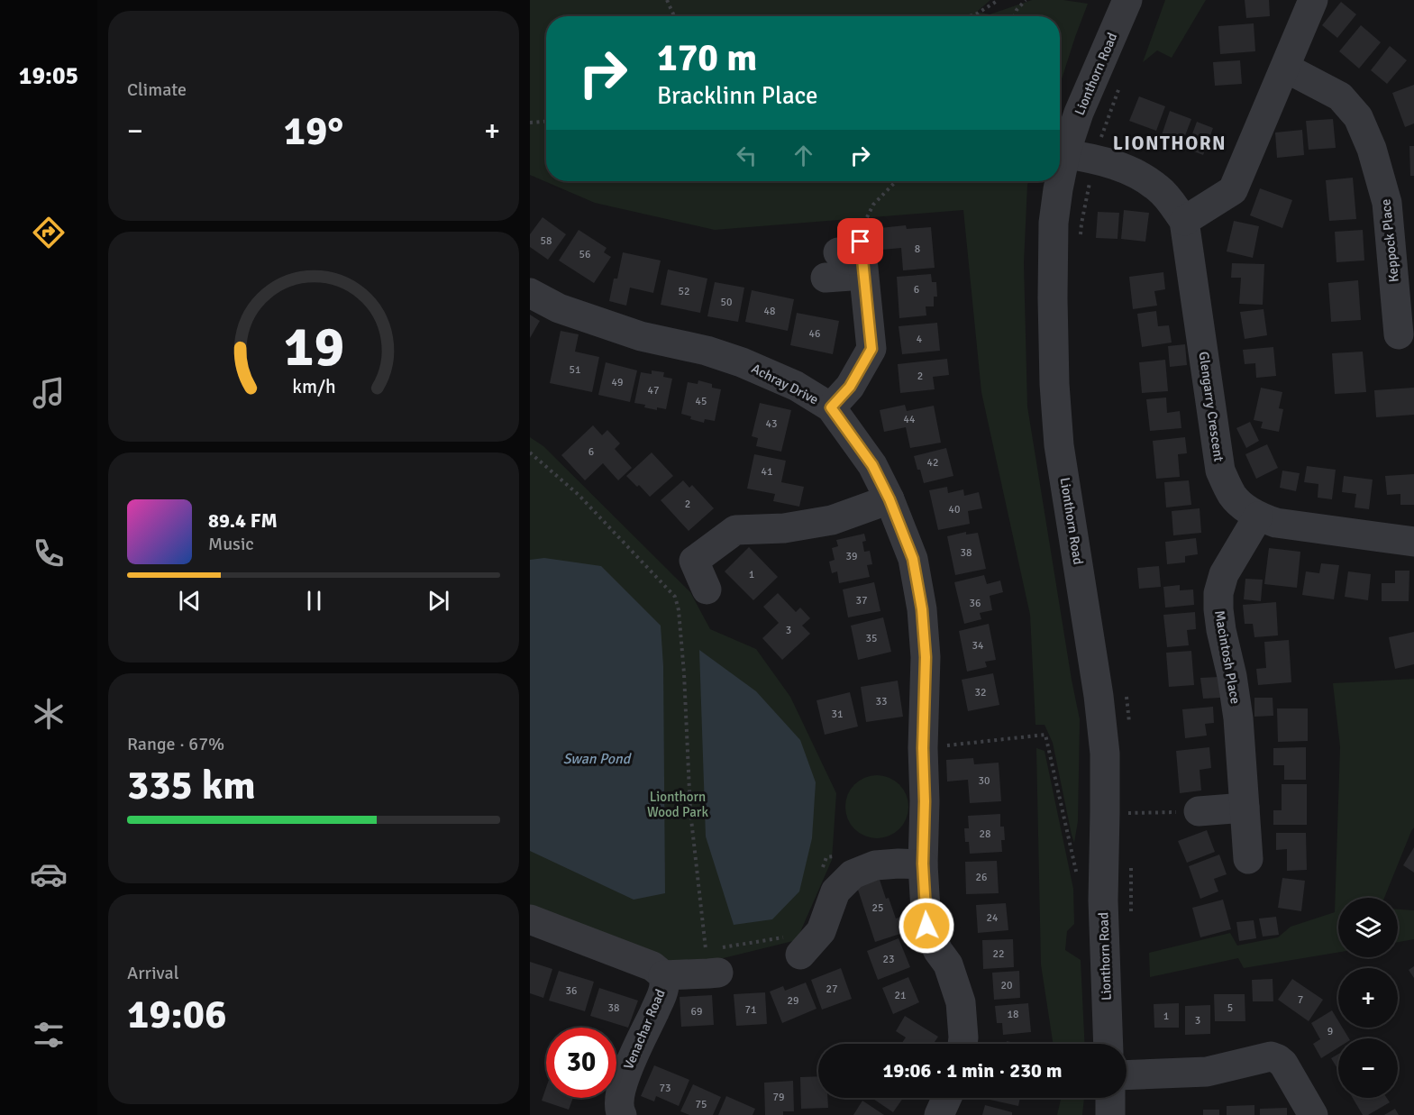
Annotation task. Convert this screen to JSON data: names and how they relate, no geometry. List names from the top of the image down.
{
  "streets": {
    "street": [
      "Lionthorn Road",
      "Keppock Place",
      "Achray Drive",
      "Glengarry Crescent",
      "Macintosh Place",
      "Venachar Road"
    ]
  },
  "crossings": [
    ["Lionthorn Road", "Glengarry Crescent"],
    ["Glengarry Crescent", "Macintosh Place"]
  ],
  "districts": ["LIONTHORN"],
  "water": ["Swan Pond"],
  "parks": ["Lionthorn Wood Park"],
  "house_numbers": [
    "58",
    "8",
    "56",
    "6",
    "52",
    "50",
    "48",
    "46",
    "4",
    "51",
    "2",
    "49",
    "47",
    "45",
    "44",
    "43",
    "6",
    "42",
    "41",
    "2",
    "40",
    "38",
    "39",
    "1",
    "37",
    "36",
    "3",
    "35",
    "34",
    "32",
    "33",
    "31",
    "30",
    "28",
    "26",
    "25",
    "24",
    "22",
    "23",
    "20",
    "27",
    "36",
    "21",
    "7",
    "29",
    "38",
    "5",
    "71",
    "69",
    "18",
    "1",
    "3",
    "9",
    "73",
    "79",
    "75"
  ],
  "page": {
    "tabs": "19:05",
    "tile": [
      "Climate",
      ["Range · 67%", "335 km"],
      ["Arrival", "19:06"]
    ],
    "turn": ["170 m", "Bracklinn Place"],
    "heat": ["−", "19°", "+"],
    "song": ["89.4 FM", "Music"],
    "map_buttons": ["+", "−"],
    "limit": "30",
    "trip": "19:06 · 1 min · 230 m",
    "gauge": ["19", "km/h"]
  }
}
